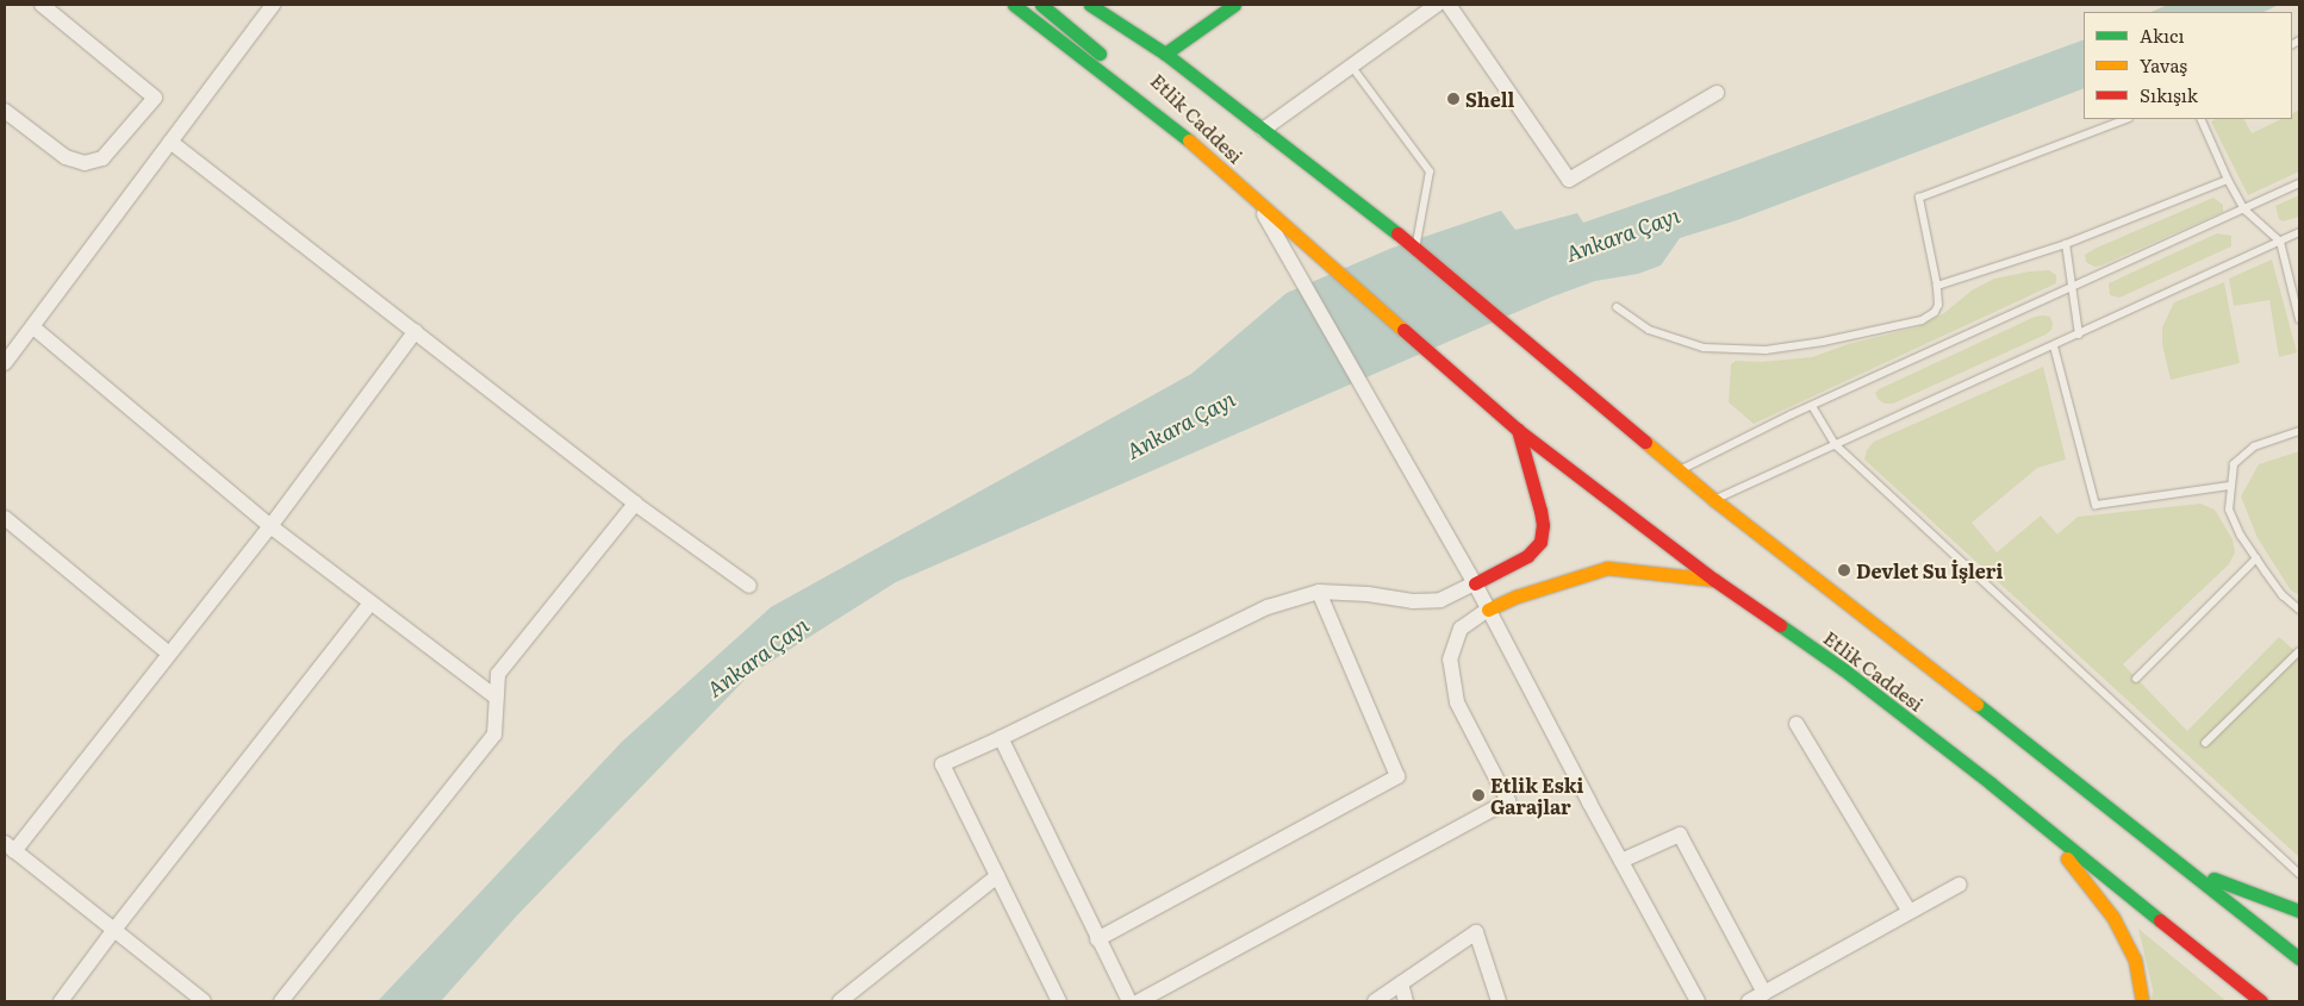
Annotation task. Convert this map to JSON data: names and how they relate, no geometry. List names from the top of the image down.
{
  "streets": {
    "main road": ["Etlik Caddesi"]
  },
  "water": ["Ankara Çayı"],
  "places": ["Shell", "Devlet Su İşleri", "Etlik Eski Garajlar"],
  "legend": ["Akıcı", "Yavaş", "Sıkışık"]
}
